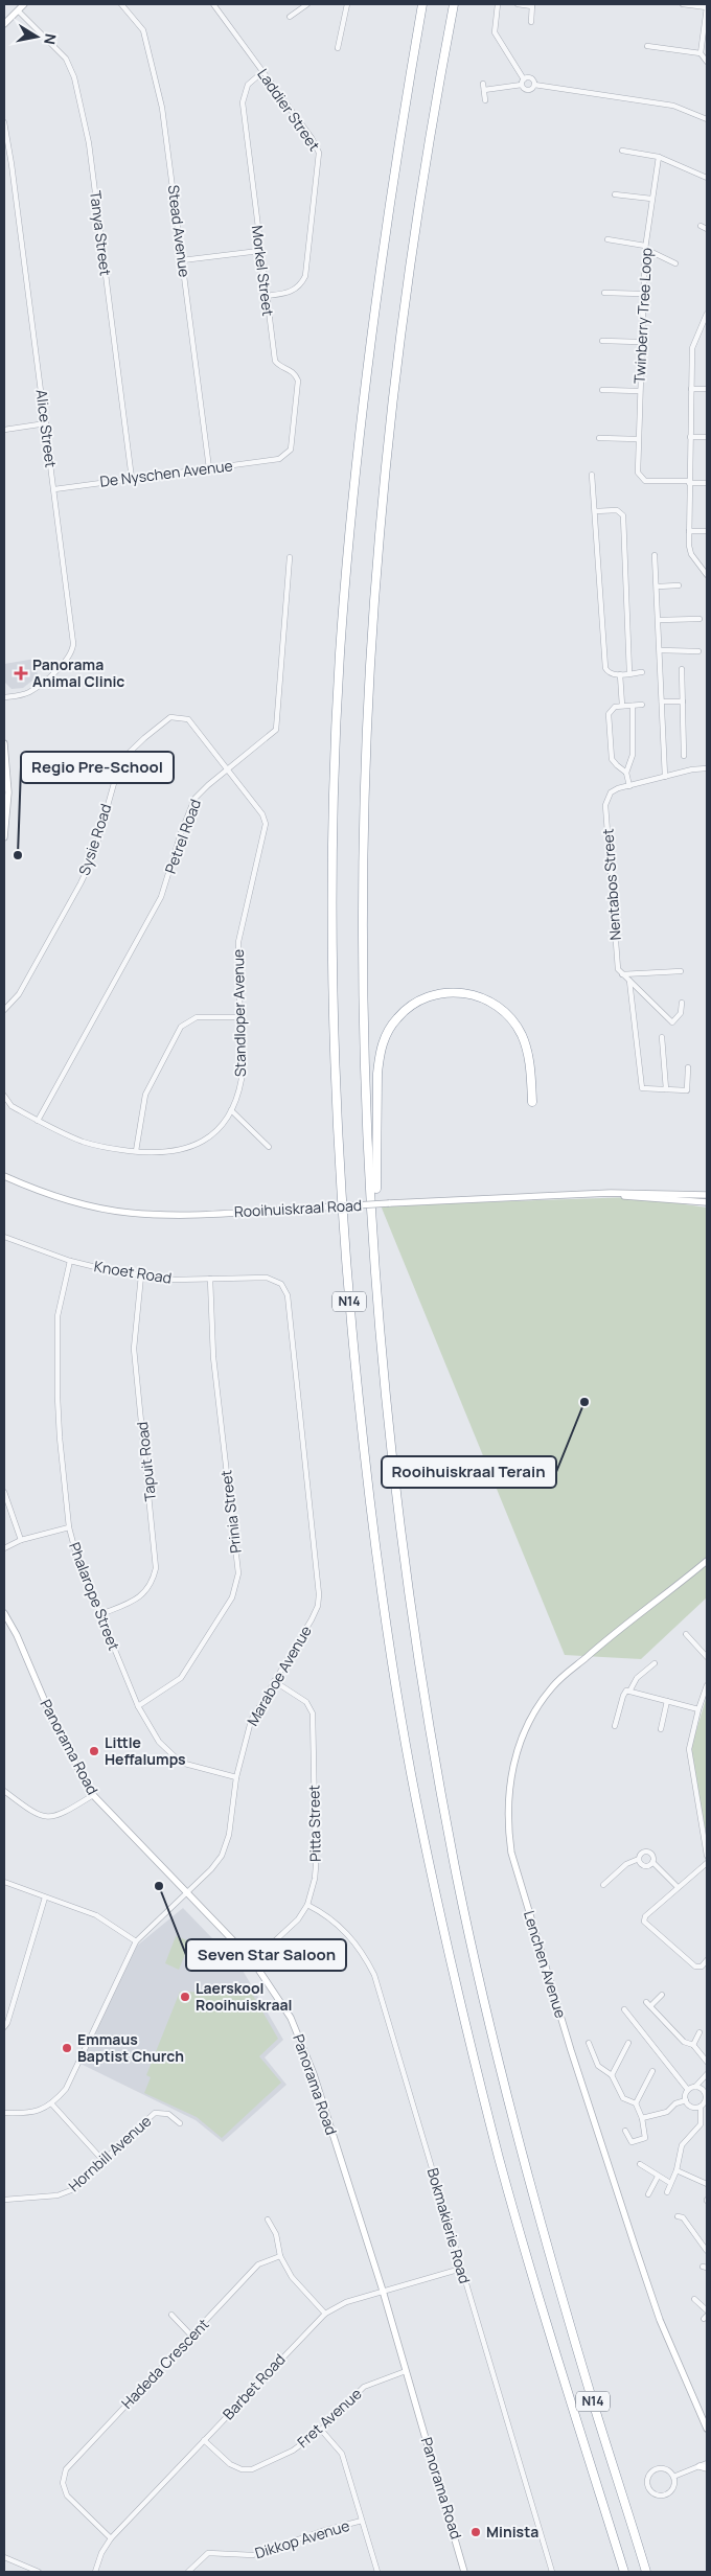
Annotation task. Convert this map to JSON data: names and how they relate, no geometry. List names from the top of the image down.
{
  "streets": {
    "highway": ["N14"],
    "main road": ["Rooihuiskraal Road", "Panorama Road", "Lenchen Avenue"],
    "street": [
      "Laddier Street",
      "Stead Avenue",
      "Tanya Street",
      "Morkel Street",
      "Twinberry Tree Loop",
      "Alice Street",
      "De Nyschen Avenue",
      "Petrel Road",
      "Sysie Road",
      "Nentabos Street",
      "Standloper Avenue",
      "Knoet Road",
      "Tapuit Road",
      "Prinia Street",
      "Phalarope Street",
      "Maraboe Avenue",
      "Pitta Street",
      "Hornbill Avenue",
      "Bokmakierie Road",
      "Hadeda Crescent",
      "Barbet Road",
      "Fret Avenue",
      "Dikkop Avenue"
    ]
  },
  "crossings": [
    ["Laddier Street", "Morkel Street"],
    ["Stead Avenue", "De Nyschen Avenue"],
    ["Tanya Street", "De Nyschen Avenue"],
    ["Morkel Street", "De Nyschen Avenue"],
    ["Alice Street", "De Nyschen Avenue"],
    ["Petrel Road", "Standloper Avenue"],
    ["Sysie Road", "Standloper Avenue"],
    ["Knoet Road", "Tapuit Road"],
    ["Knoet Road", "Prinia Street"],
    ["Knoet Road", "Phalarope Street"],
    ["Knoet Road", "Maraboe Avenue"],
    ["Tapuit Road", "Phalarope Street"],
    ["Prinia Street", "Phalarope Street"],
    ["Phalarope Street", "Maraboe Avenue"],
    ["Maraboe Avenue", "Panorama Road"],
    ["Maraboe Avenue", "Pitta Street"],
    ["Panorama Road", "Pitta Street"],
    ["Panorama Road", "Barbet Road"],
    ["Panorama Road", "Fret Avenue"],
    ["Pitta Street", "Bokmakierie Road"],
    ["Bokmakierie Road", "Barbet Road"],
    ["Hadeda Crescent", "Barbet Road"],
    ["Barbet Road", "Fret Avenue"]
  ],
  "places": {
    "health": ["Panorama Animal Clinic"],
    "other": [
      "Regio Pre-School",
      "Rooihuiskraal Terain",
      "Little Heffalumps",
      "Seven Star Saloon",
      "Laerskool Rooihuiskraal",
      "Emmaus Baptist Church",
      "Minista"
    ]
  },
  "north": "right"
}
